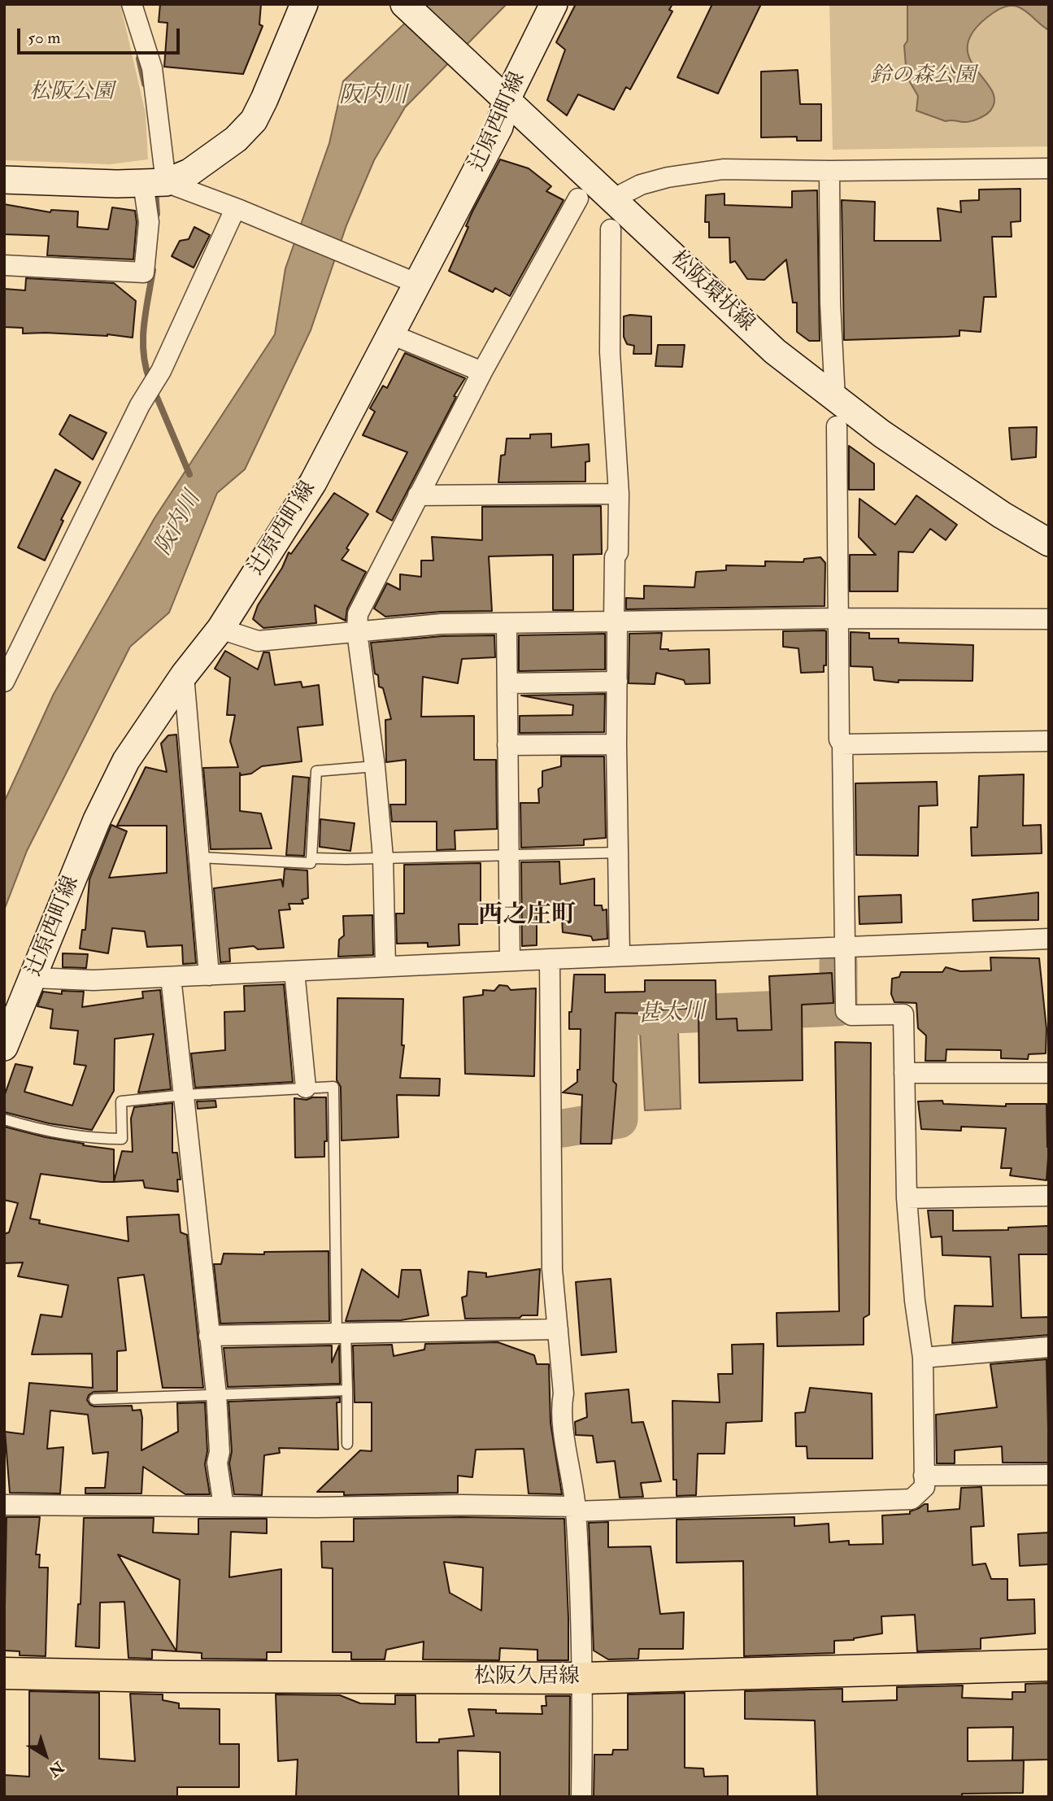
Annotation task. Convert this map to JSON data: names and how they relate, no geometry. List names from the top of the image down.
{
  "streets": {
    "main road": ["辻原西町線", "松阪環状線", "松阪久居線"]
  },
  "crossings": [
    ["辻原西町線", "松阪環状線"]
  ],
  "districts": ["西之庄町"],
  "water": ["阪内川", "甚太川"],
  "parks": ["鈴の森公園", "松阪公園"],
  "scale_bar": "50 m",
  "north": "bottom right"
}
